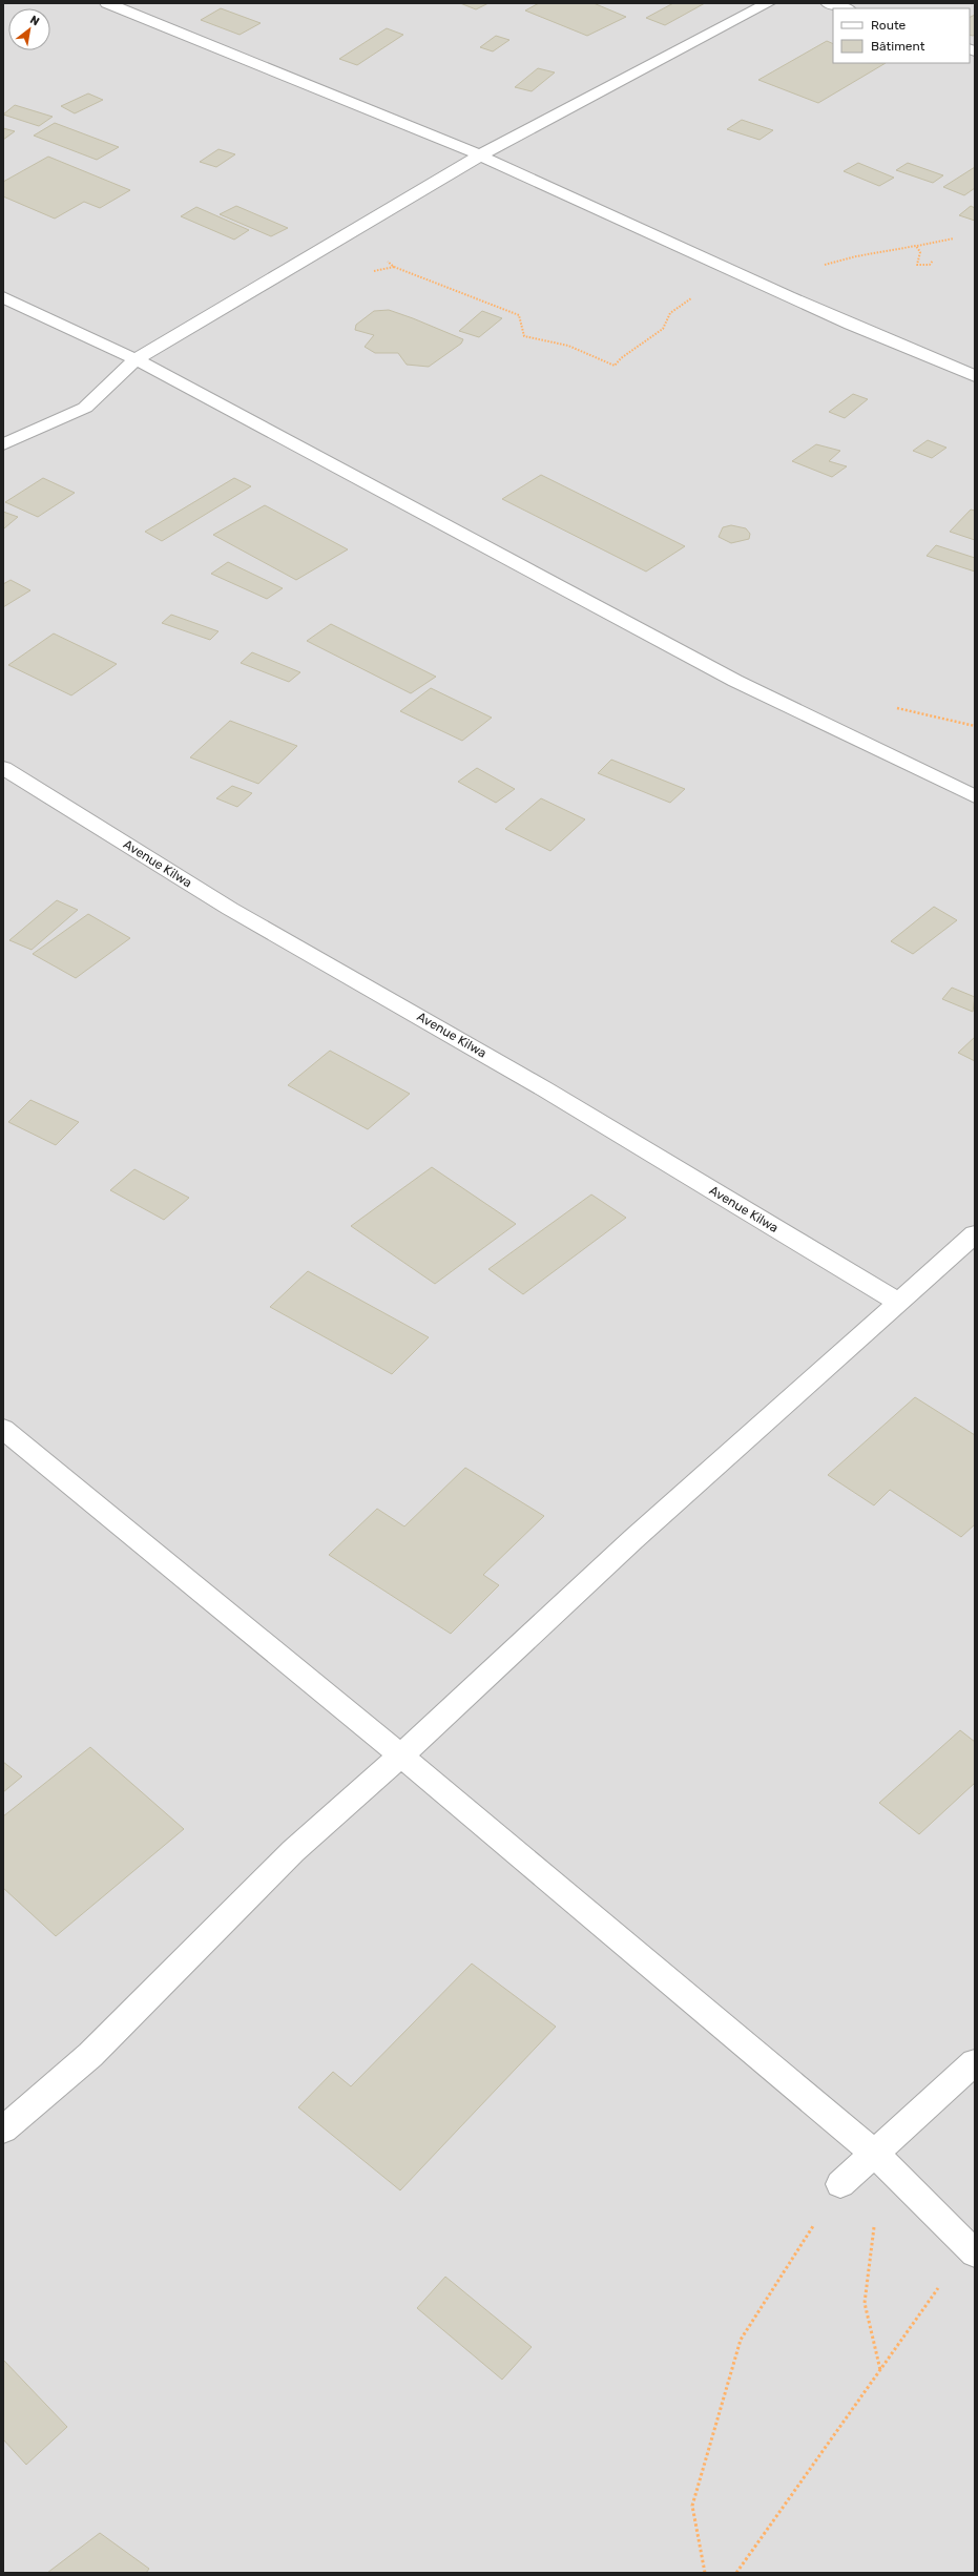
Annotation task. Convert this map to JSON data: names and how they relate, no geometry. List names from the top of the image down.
{
  "streets": {
    "street": ["Avenue Kilwa"]
  },
  "legend": ["Route", "Bâtiment"],
  "north": "top right"
}
